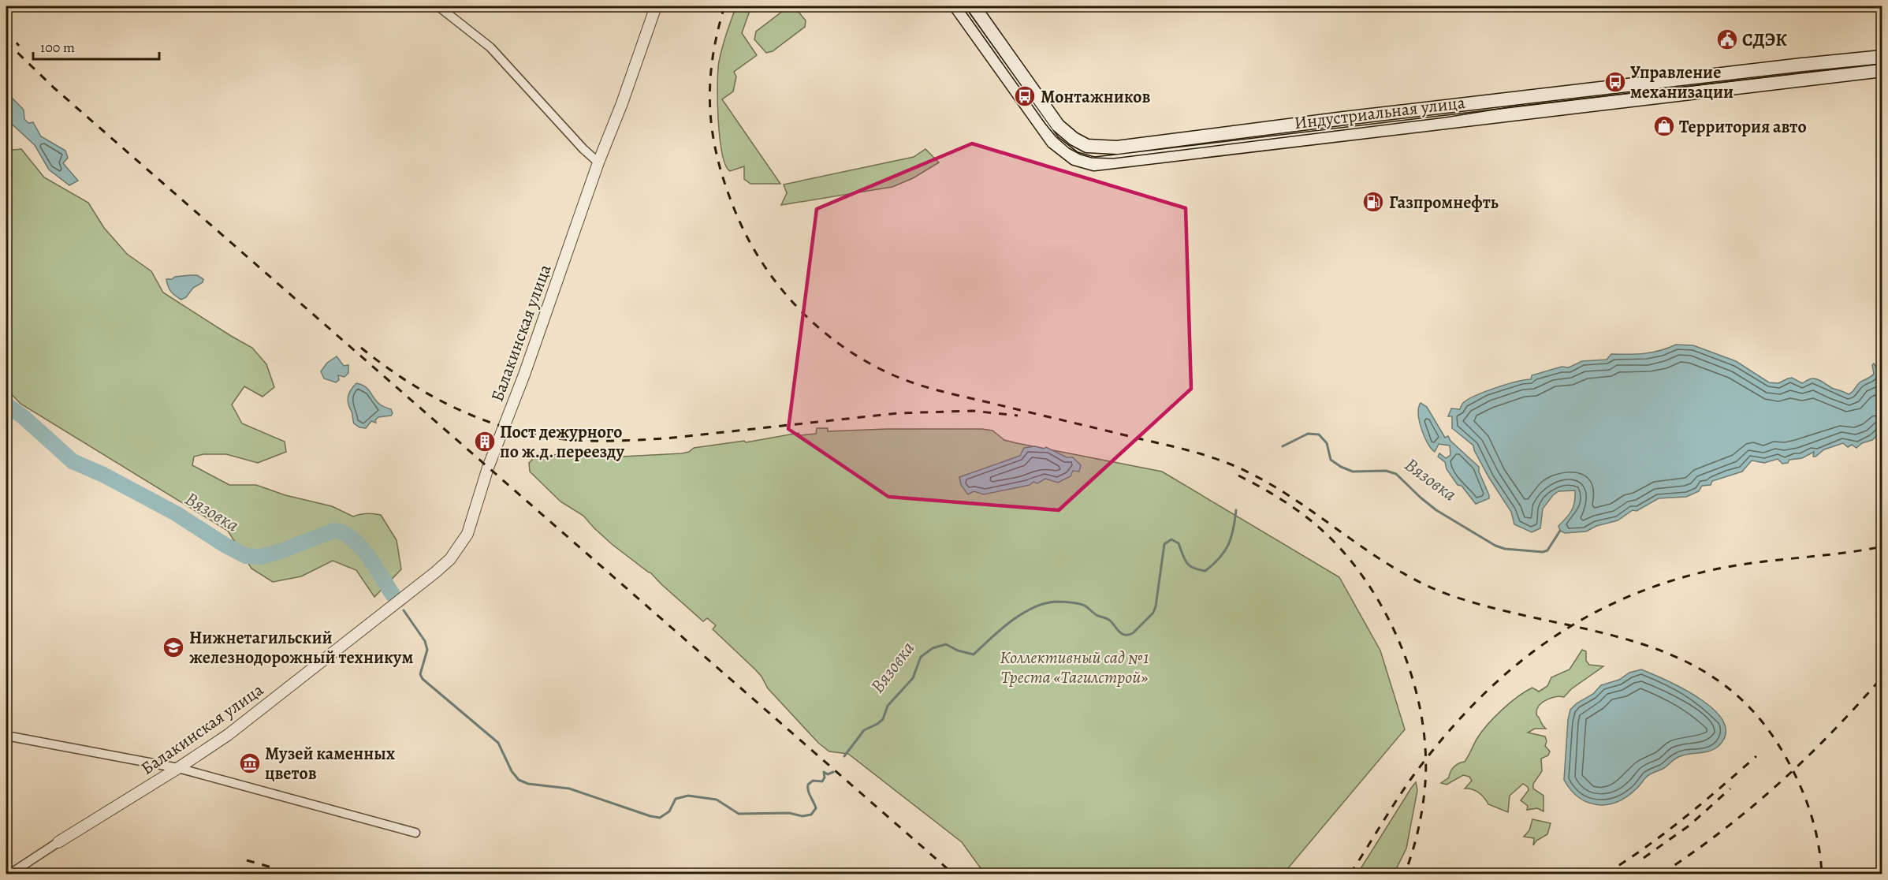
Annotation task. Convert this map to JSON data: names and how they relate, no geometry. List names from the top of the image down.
{
  "streets": {
    "main road": ["Индустриальная улица"],
    "street": ["Балакинская улица"]
  },
  "water": ["Вязовка"],
  "parks": ["Коллективный сад №1 Треста «Тагилстрой»"],
  "places": {
    "public building": ["СДЭК"],
    "bus stop": ["Управление механизации", "Монтажников"],
    "shop": ["Территория авто"],
    "fuel station": ["Газпромнефть"],
    "building": ["Пост дежурного по ж.д. переезду"],
    "school or university": ["Нижнетагильский железнодорожный техникум"],
    "museum": ["Музей каменных цветов"]
  },
  "scale_bar": "100 m"
}
